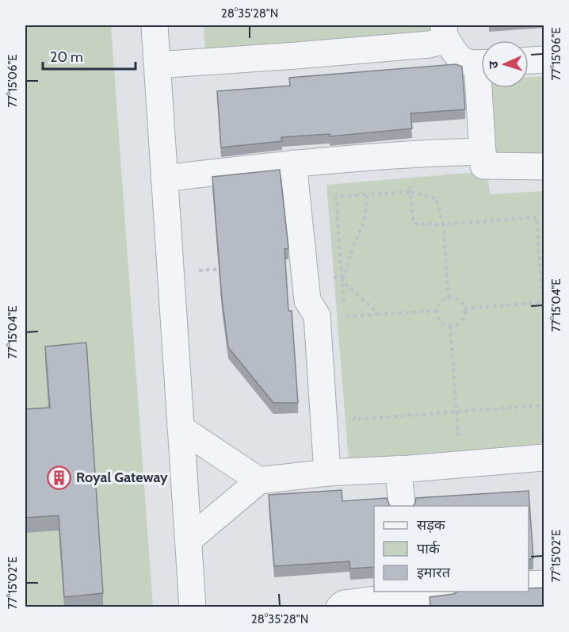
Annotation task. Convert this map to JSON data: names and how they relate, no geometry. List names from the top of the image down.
{
  "places": {
    "building": ["Royal Gateway"]
  },
  "legend": ["सड़क", "पार्क", "इमारत"],
  "scale_bar": "20 m",
  "north": "left",
  "coordinates": [
    "28°35'28\"N",
    "77°15'06\"E",
    "77°15'04\"E",
    "77°15'02\"E"
  ]
}
